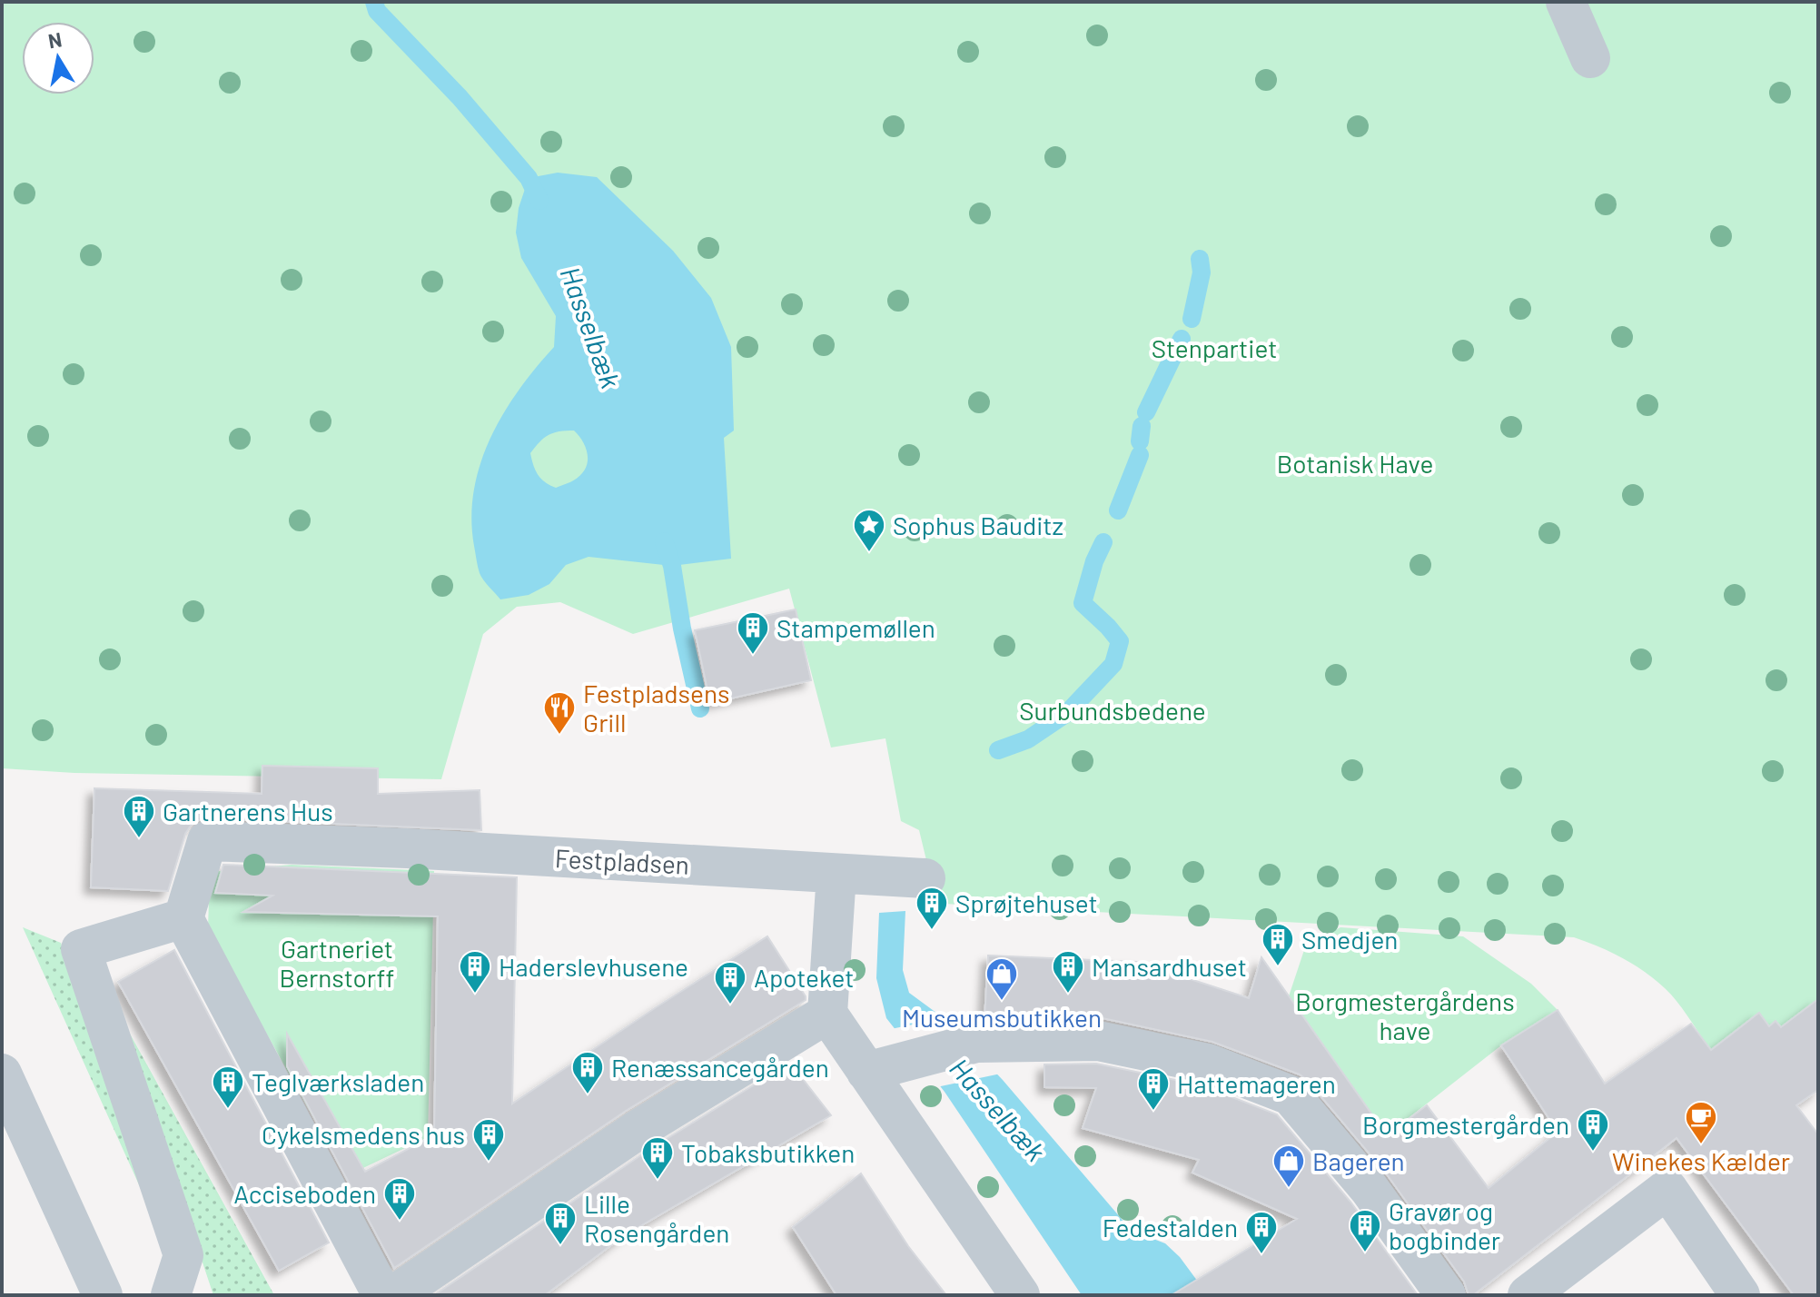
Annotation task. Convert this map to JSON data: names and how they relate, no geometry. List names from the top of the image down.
{
  "streets": {
    "street": ["Festpladsen"]
  },
  "water": ["Hasselbæk"],
  "parks": [
    "Stenpartiet",
    "Botanisk Have",
    "Surbundsbedene",
    "Gartneriet Bernstorff",
    "Borgmestergårdens have"
  ],
  "places": {
    "place": ["Sophus Bauditz"],
    "building": [
      "Stampemøllen",
      "Gartnerens Hus",
      "Sprøjtehuset",
      "Smedjen",
      "Haderslevhusene",
      "Mansardhuset",
      "Apoteket",
      "Renæssancegården",
      "Teglværksladen",
      "Hattemageren",
      "Borgmestergården",
      "Cykelsmedens hus",
      "Tobaksbutikken",
      "Acciseboden",
      "Lille Rosengården",
      "Gravør og bogbinder",
      "Fedestalden"
    ],
    "restaurant": ["Festpladsens Grill"],
    "shop": ["Museumsbutikken", "Bageren"],
    "cafe": ["Winekes Kælder"]
  },
  "north": "top"
}
